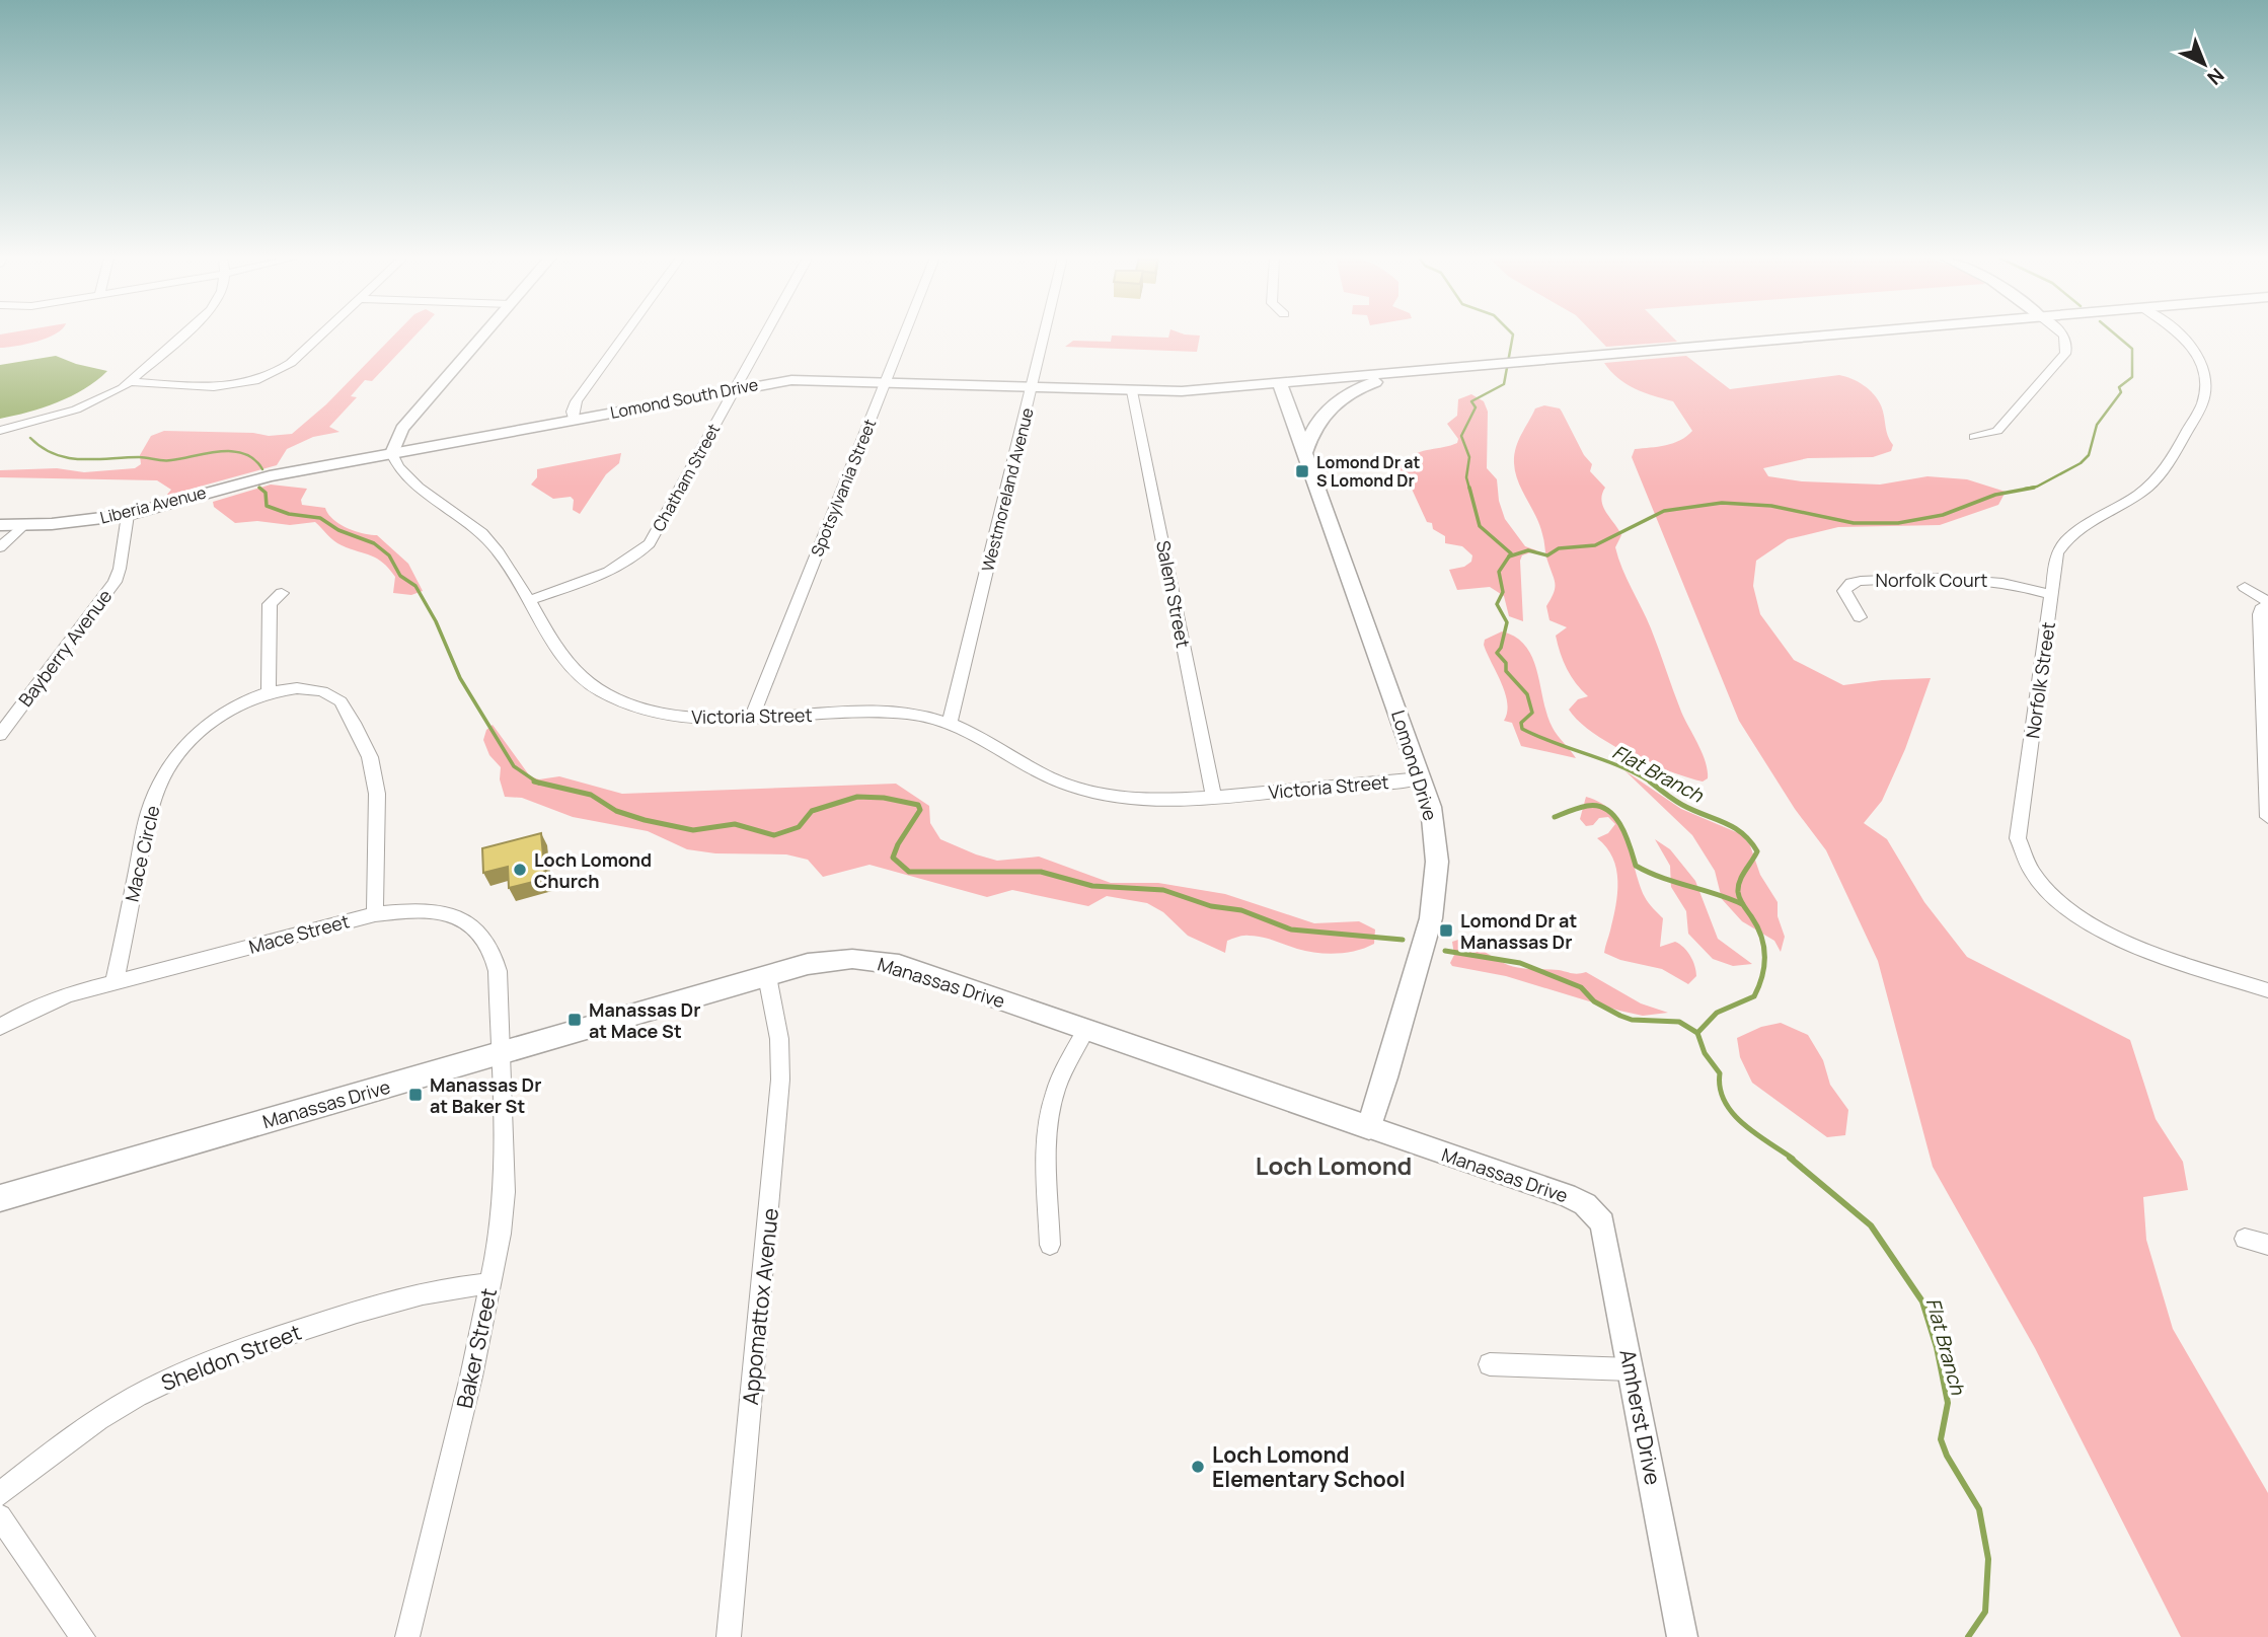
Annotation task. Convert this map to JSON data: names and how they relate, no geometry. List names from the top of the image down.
{
  "streets": {
    "main road": [
      "Lomond South Drive",
      "Liberia Avenue",
      "Lomond Drive",
      "Manassas Drive"
    ],
    "street": [
      "Chatham Street",
      "Spotsylvania Street",
      "Westmoreland Avenue",
      "Norfolk Court",
      "Salem Street",
      "Bayberry Avenue",
      "Norfolk Street",
      "Victoria Street",
      "Mace Circle",
      "Mace Street",
      "Appomattox Avenue",
      "Baker Street",
      "Sheldon Street",
      "Amherst Drive"
    ]
  },
  "crossings": [
    ["Lomond South Drive", "Chatham Street"],
    ["Lomond South Drive", "Spotsylvania Street"],
    ["Lomond South Drive", "Westmoreland Avenue"],
    ["Lomond South Drive", "Liberia Avenue"],
    ["Lomond South Drive", "Salem Street"],
    ["Lomond South Drive", "Victoria Street"],
    ["Lomond South Drive", "Lomond Drive"],
    ["Chatham Street", "Victoria Street"],
    ["Spotsylvania Street", "Victoria Street"],
    ["Westmoreland Avenue", "Victoria Street"],
    ["Liberia Avenue", "Bayberry Avenue"],
    ["Norfolk Court", "Norfolk Street"],
    ["Salem Street", "Victoria Street"],
    ["Victoria Street", "Lomond Drive"],
    ["Lomond Drive", "Manassas Drive"],
    ["Mace Circle", "Mace Street"],
    ["Mace Street", "Manassas Drive"],
    ["Mace Street", "Baker Street"],
    ["Manassas Drive", "Appomattox Avenue"],
    ["Manassas Drive", "Baker Street"],
    ["Manassas Drive", "Amherst Drive"],
    ["Baker Street", "Sheldon Street"]
  ],
  "districts": ["Loch Lomond"],
  "water": ["Flat Branch"],
  "places": {
    "transit": [
      "Lomond Dr at S Lomond Dr",
      "Lomond Dr at Manassas Dr",
      "Manassas Dr at Mace St",
      "Manassas Dr at Baker St"
    ],
    "other": ["Loch Lomond Church", "Loch Lomond Elementary School"]
  },
  "north": "bottom right"
}
